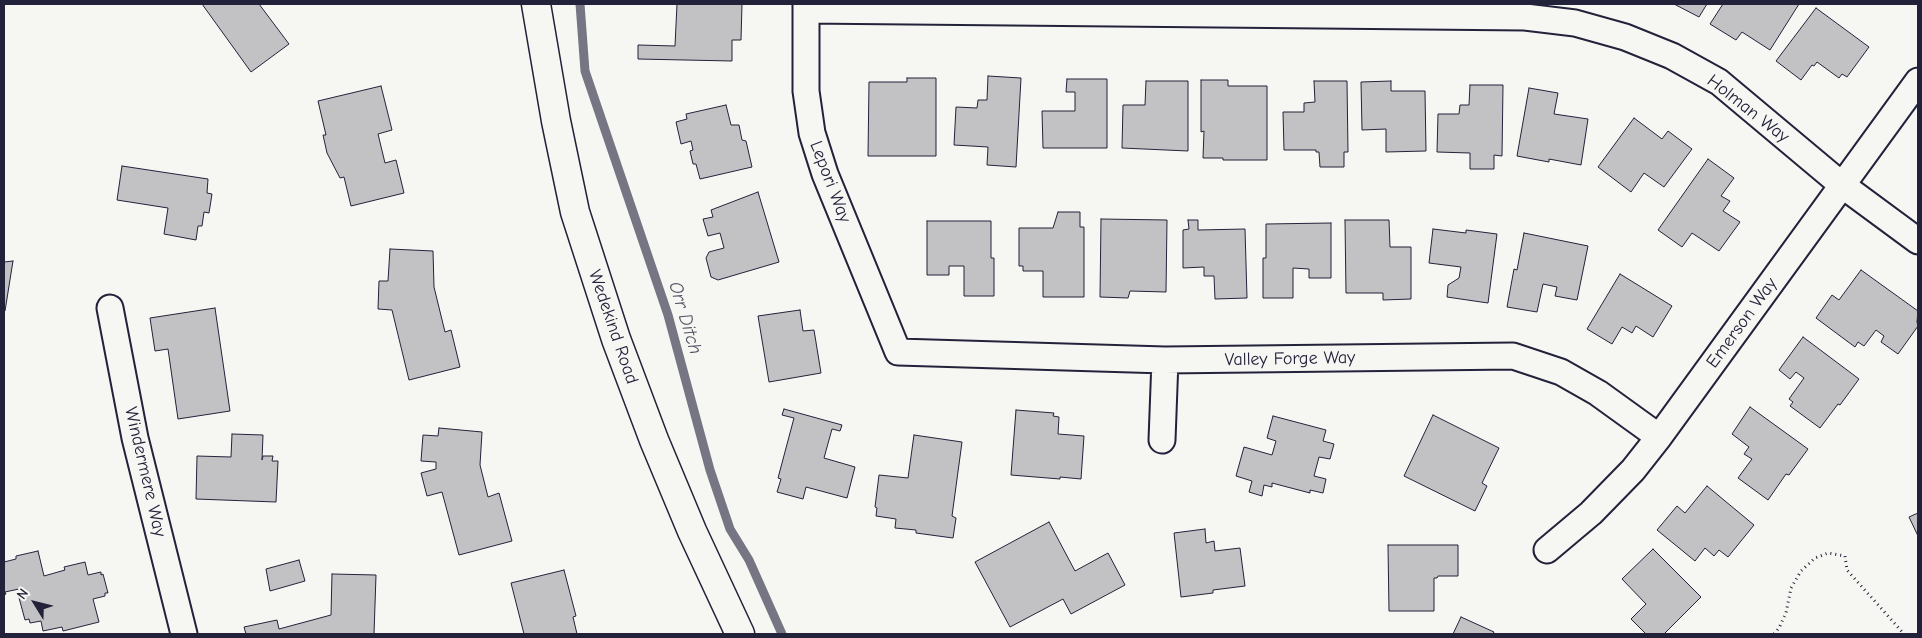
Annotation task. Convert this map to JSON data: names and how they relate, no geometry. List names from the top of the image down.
{
  "streets": {
    "street": [
      "Holman Way",
      "Lepori Way",
      "Emerson Way",
      "Wedekind Road",
      "Valley Forge Way",
      "Windermere Way"
    ]
  },
  "crossings": [
    ["Holman Way", "Lepori Way"],
    ["Holman Way", "Emerson Way"],
    ["Lepori Way", "Valley Forge Way"],
    ["Emerson Way", "Valley Forge Way"]
  ],
  "water": ["Orr Ditch"],
  "north": "top left"
}
